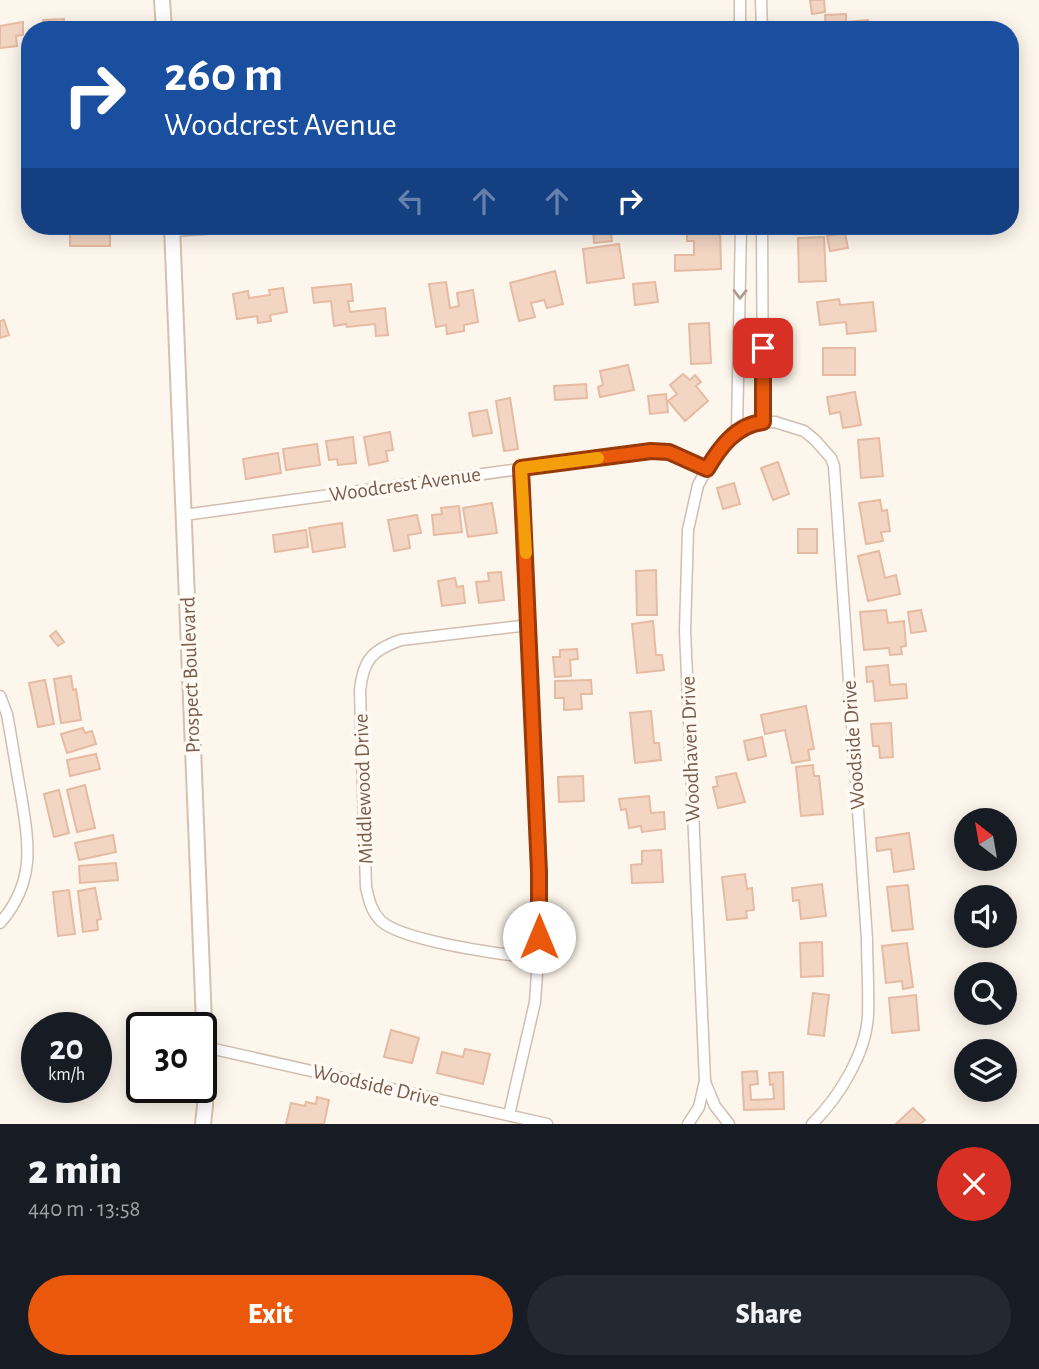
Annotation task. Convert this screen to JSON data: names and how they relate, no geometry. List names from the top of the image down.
{
  "streets": {
    "main road": ["Prospect Boulevard"],
    "street": [
      "Woodcrest Avenue",
      "Woodside Drive",
      "Woodhaven Drive",
      "Middlewood Drive"
    ]
  },
  "crossings": [
    ["Woodcrest Avenue", "Prospect Boulevard"],
    ["Woodcrest Avenue", "Woodhaven Drive"],
    ["Woodside Drive", "Woodhaven Drive"]
  ],
  "north": "top left",
  "page": {
    "turn": ["260 m", "Woodcrest Avenue"],
    "speed": "20 km/h",
    "limit": "30",
    "heading": ["2 min", "440 m · 13:58"],
    "buttons": ["Exit", "Share"]
  }
}
